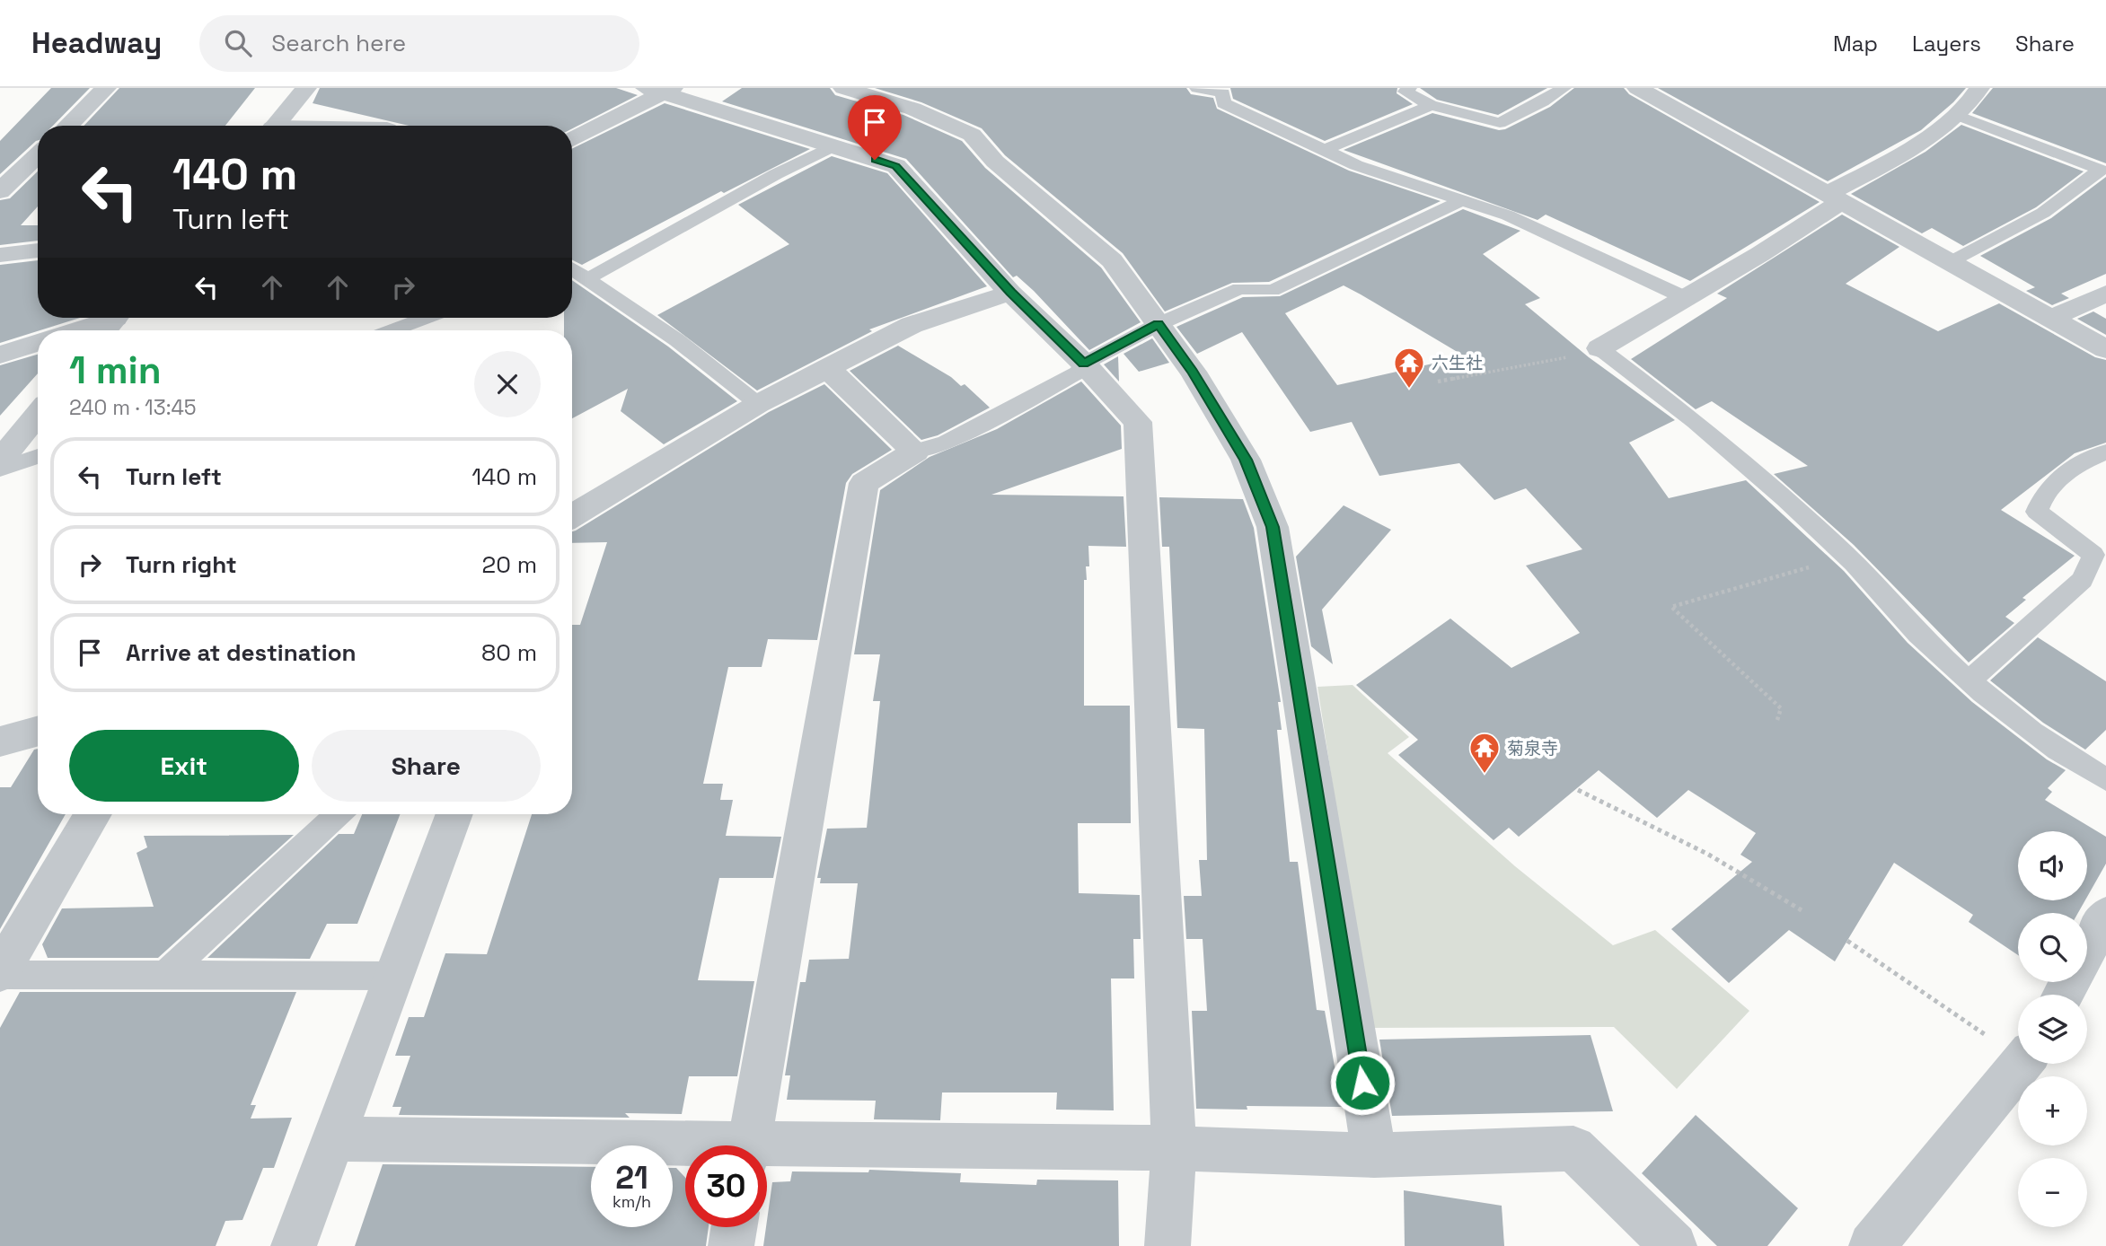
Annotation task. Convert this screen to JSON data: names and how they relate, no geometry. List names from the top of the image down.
{
  "places": {
    "temple": ["六生社", "菊泉寺"]
  },
  "page": {
    "header": "Headway",
    "search": "Search here",
    "nav": ["Map", "Layers", "Share"],
    "turn": ["140 m", "Turn left"],
    "heading": ["1 min", "240 m · 13:45"],
    "list": [
      {
        "name": "Turn left",
        "value": "140 m"
      },
      {
        "name": "Turn right",
        "value": "20 m"
      },
      {
        "name": "Arrive at destination",
        "value": "80 m"
      }
    ],
    "buttons": ["Exit", "Share"],
    "map_buttons": ["+", "−"],
    "speed": "21 km/h",
    "limit": "30"
  }
}
